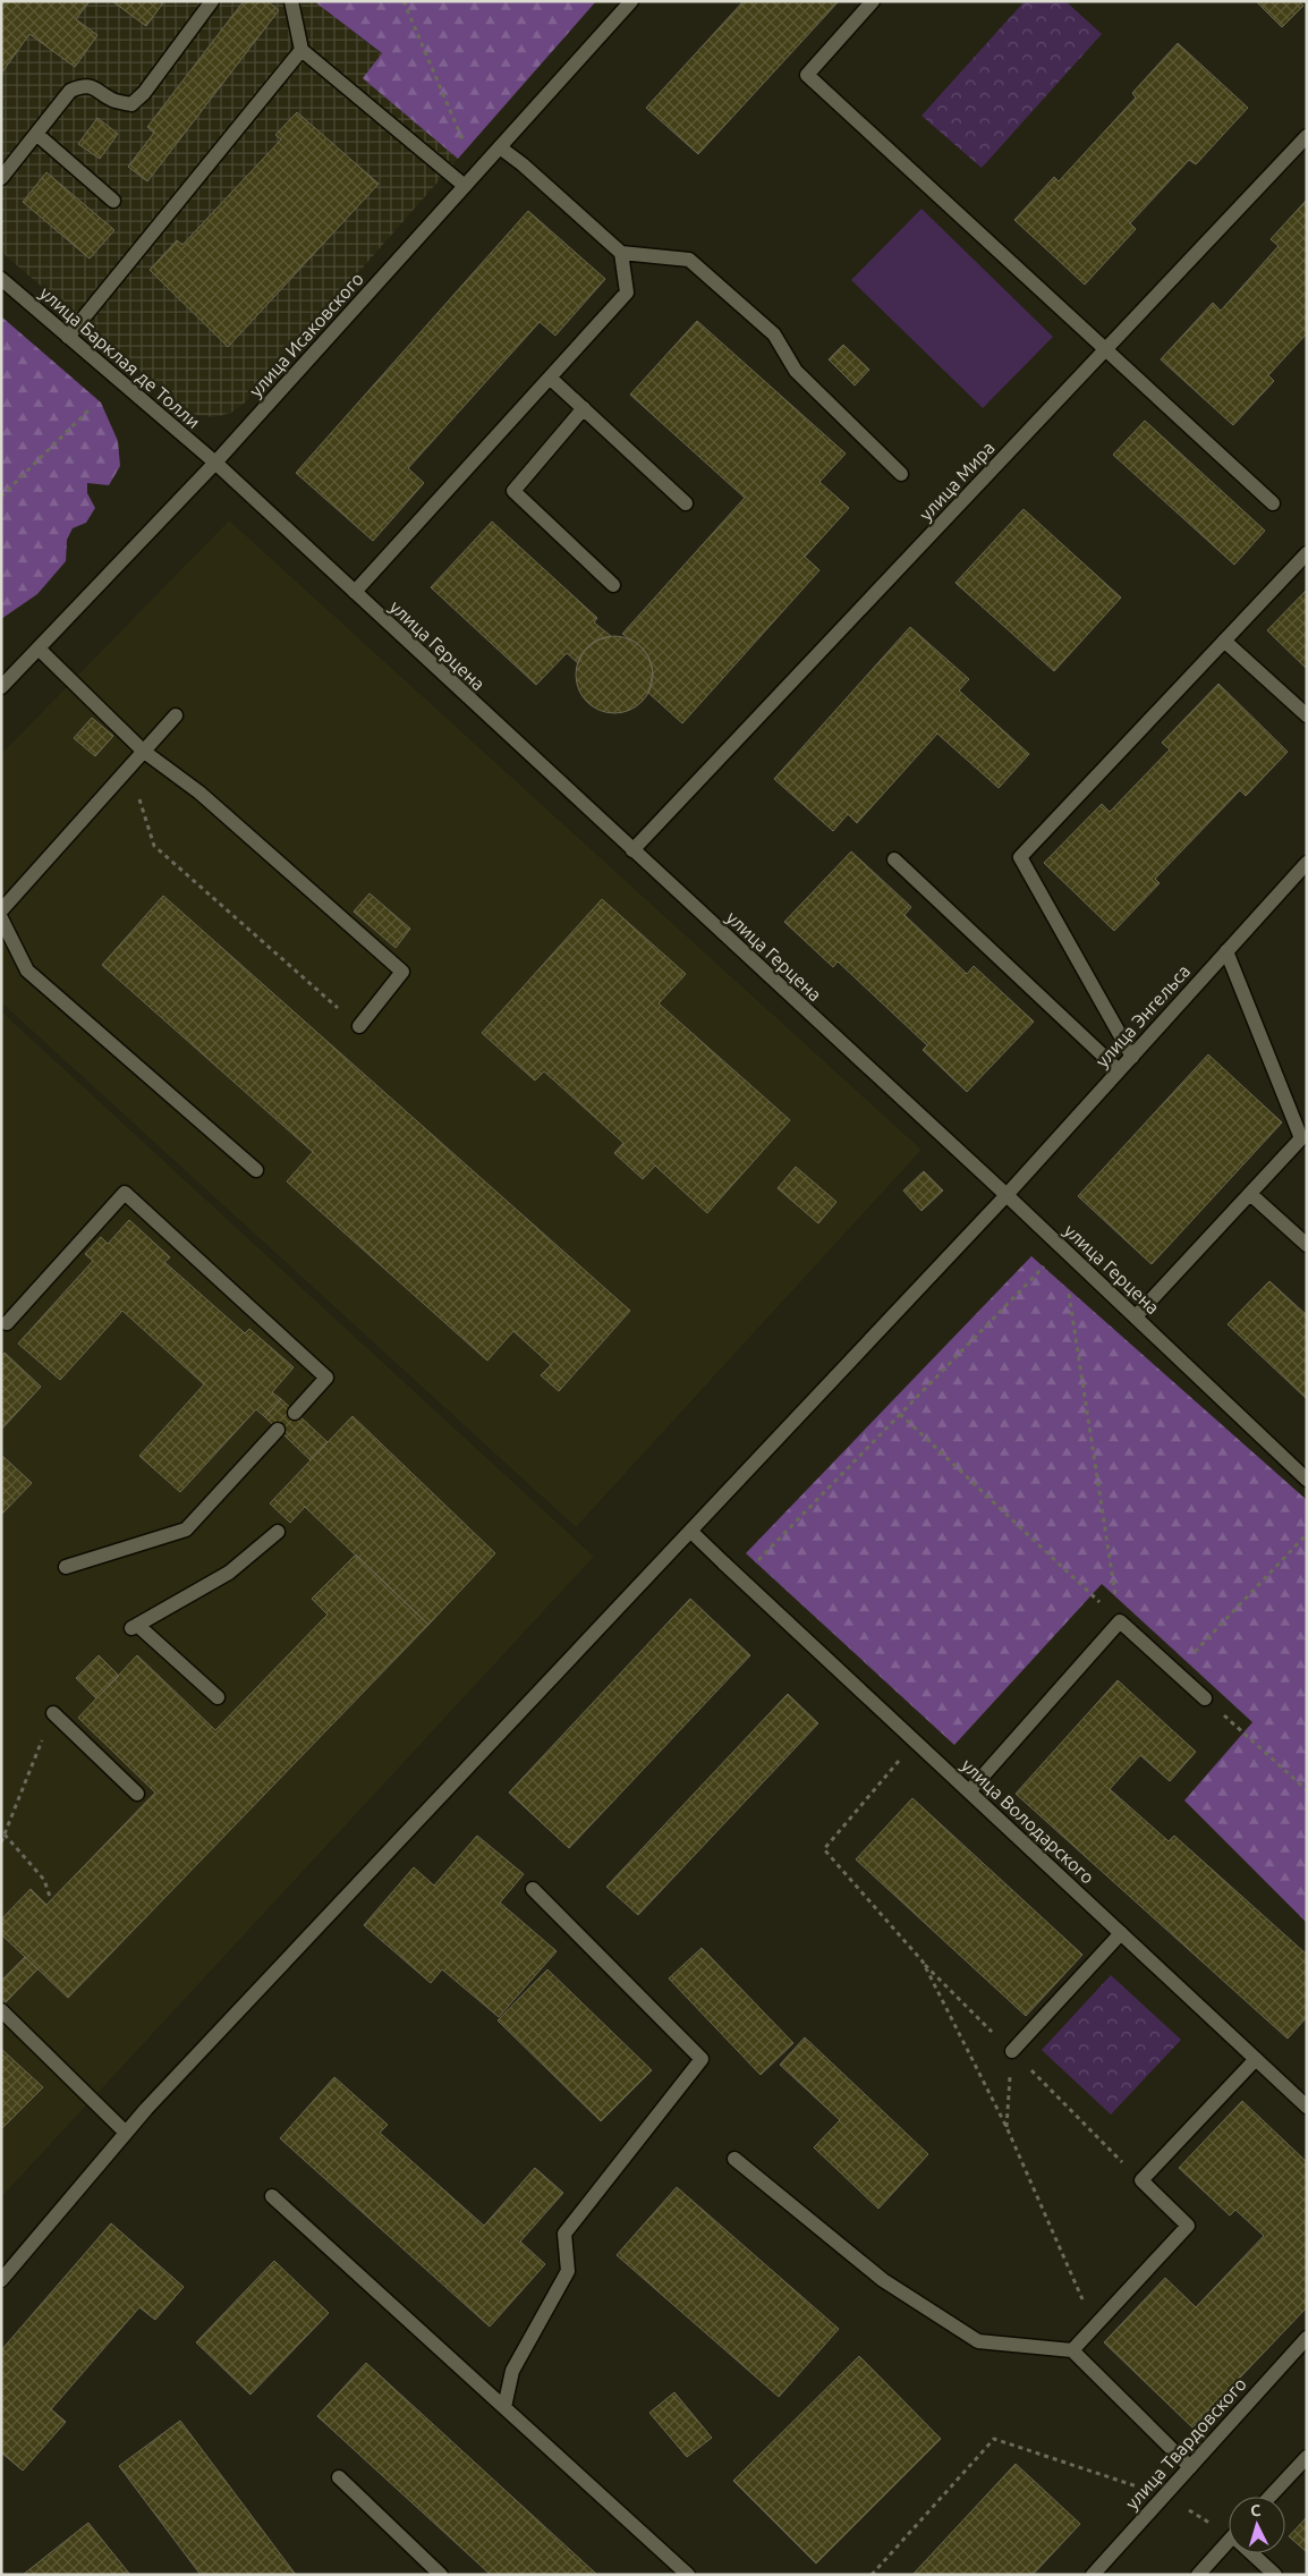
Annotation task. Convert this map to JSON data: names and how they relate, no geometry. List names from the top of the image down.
{
  "streets": {
    "street": [
      "улица Исаковского",
      "улица Барклая де Толли",
      "улица Мира",
      "улица Герцена",
      "улица Энгельса",
      "улица Володарского",
      "улица Твардовского"
    ]
  },
  "crossings": [
    ["улица Исаковского", "улица Барклая де Толли"],
    ["улица Исаковского", "улица Герцена"],
    ["улица Барклая де Толли", "улица Герцена"],
    ["улица Мира", "улица Герцена"],
    ["улица Герцена", "улица Энгельса"],
    ["улица Энгельса", "улица Володарского"]
  ],
  "north": "top"
}
